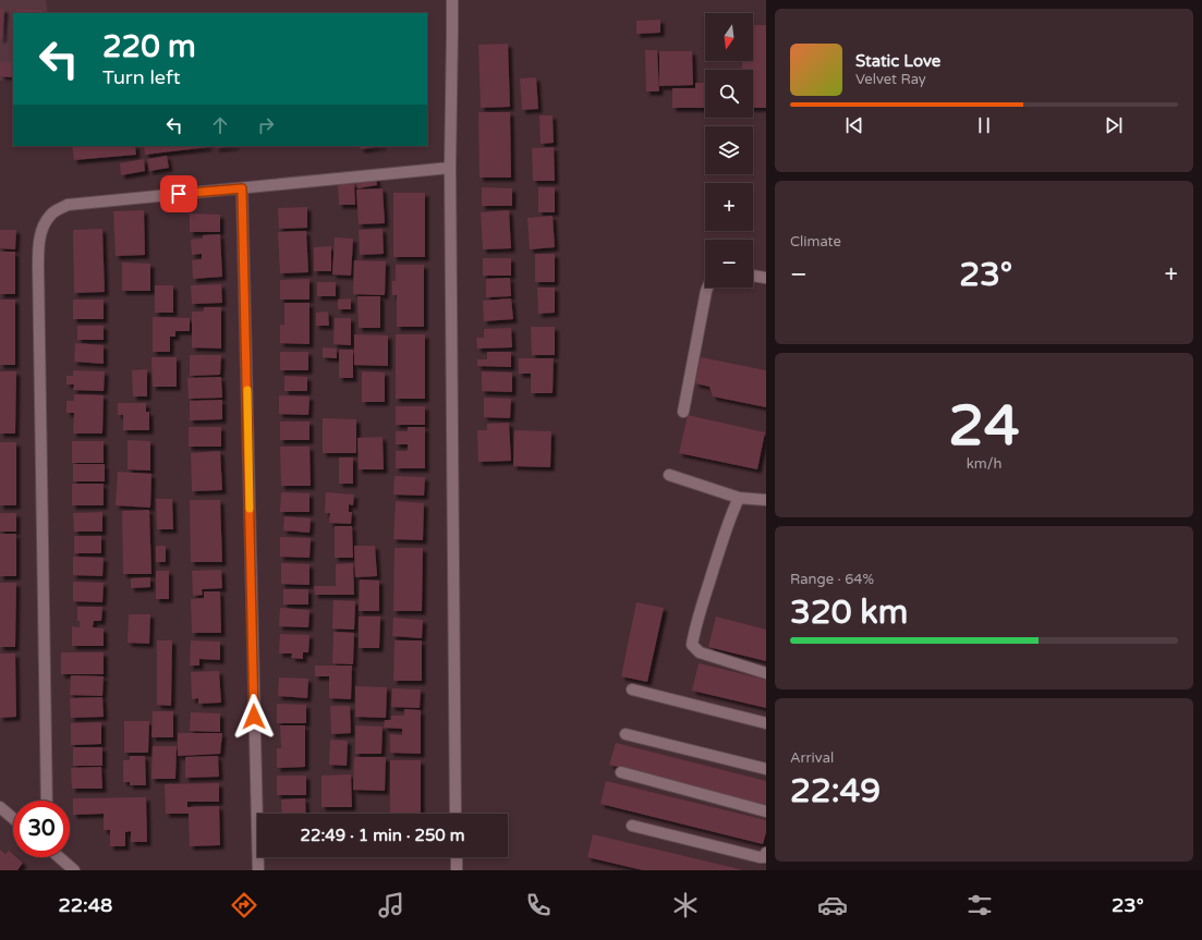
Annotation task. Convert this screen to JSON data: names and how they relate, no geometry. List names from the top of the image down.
{
  "north": "bottom",
  "page": {
    "map_buttons": ["+", "−"],
    "turn": ["220 m", "Turn left"],
    "song": ["Static Love", "Velvet Ray"],
    "tile": [
      "Climate",
      ["24", "km/h"],
      ["Range · 64%", "320 km"],
      ["Arrival", "22:49"]
    ],
    "heat": ["−", "23°", "+"],
    "limit": "30",
    "trip": "22:49 · 1 min · 250 m",
    "tabs": ["22:48", "23°"]
  }
}
